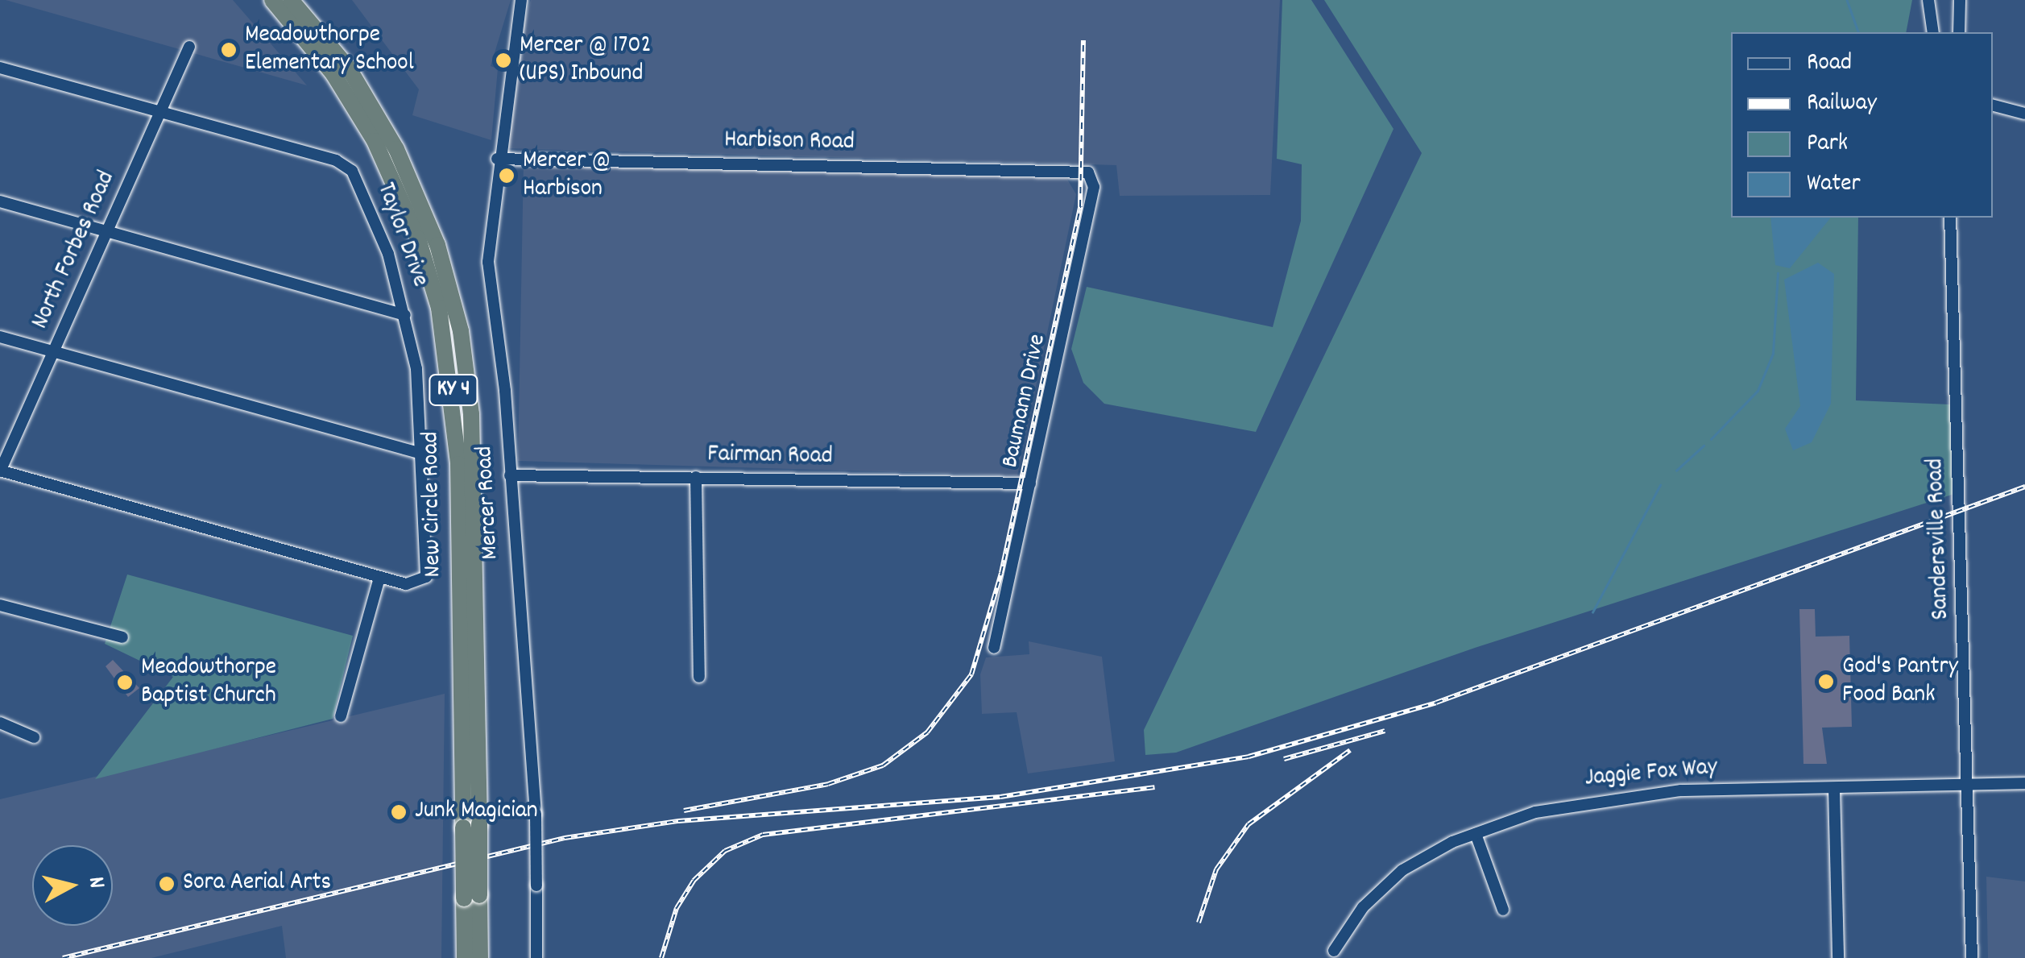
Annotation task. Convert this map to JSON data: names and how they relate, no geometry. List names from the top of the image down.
{
  "streets": {
    "highway": ["KY 4", "New Circle Road"],
    "street": [
      "Harbison Road",
      "Taylor Drive",
      "North Forbes Road",
      "Baumann Drive",
      "Fairman Road",
      "Mercer Road",
      "Sandersville Road",
      "Jaggie Fox Way"
    ]
  },
  "crossings": [
    ["Harbison Road", "Baumann Drive"],
    ["Harbison Road", "Mercer Road"],
    ["Taylor Drive", "North Forbes Road"],
    ["Baumann Drive", "Fairman Road"],
    ["Fairman Road", "Mercer Road"],
    ["Sandersville Road", "Jaggie Fox Way"]
  ],
  "places": [
    "Meadowthorpe Elementary School",
    "Mercer @ 1702 (UPS) Inbound",
    "Mercer @ Harbison",
    "God's Pantry Food Bank",
    "Meadowthorpe Baptist Church",
    "Junk Magician",
    "Sora Aerial Arts"
  ],
  "legend": [
    "Road",
    "Railway",
    "Park",
    "Water"
  ],
  "north": "right"
}
